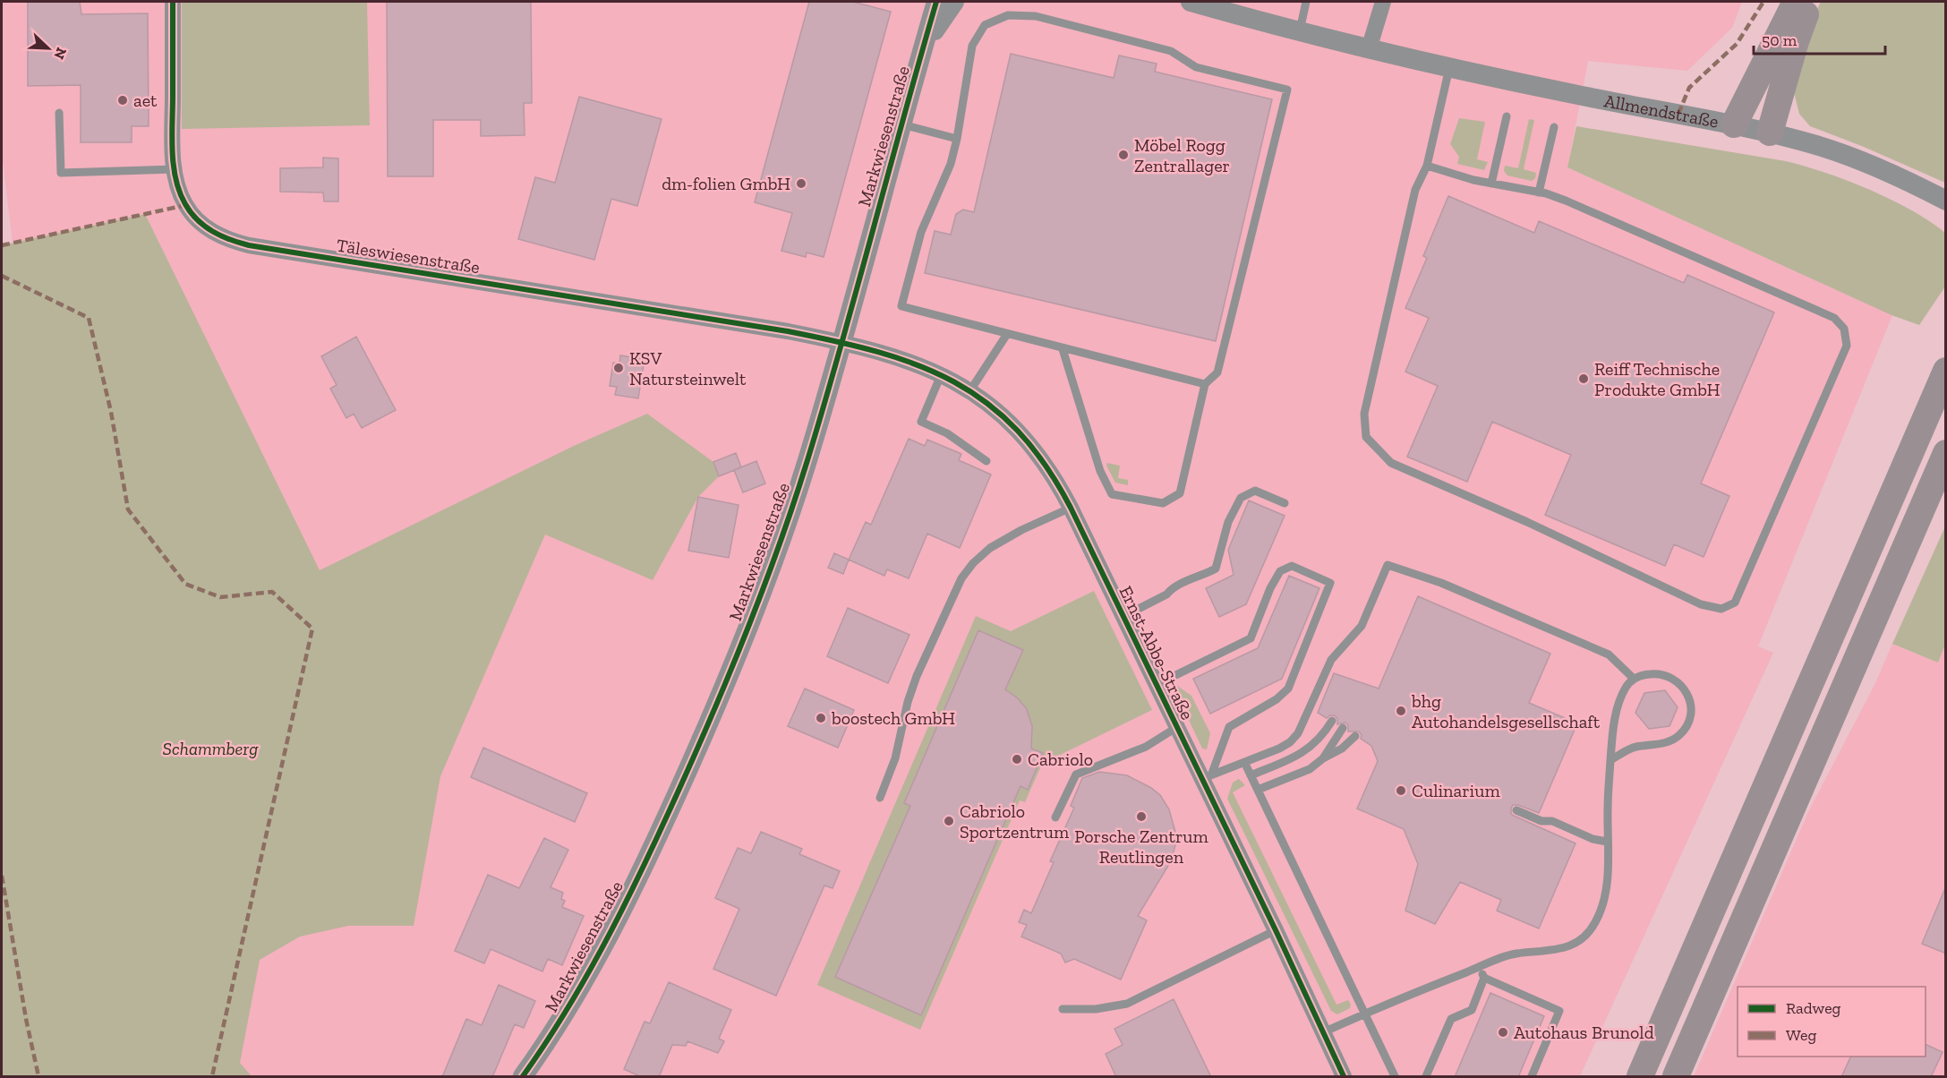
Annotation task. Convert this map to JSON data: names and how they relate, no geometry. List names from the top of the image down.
{
  "streets": {
    "street": [
      "Allmendstraße",
      "Markwiesenstraße",
      "Täleswiesenstraße",
      "Ernst-Abbe-Straße"
    ]
  },
  "crossings": [
    ["Markwiesenstraße", "Täleswiesenstraße"],
    ["Markwiesenstraße", "Ernst-Abbe-Straße"],
    ["Täleswiesenstraße", "Ernst-Abbe-Straße"]
  ],
  "parks": ["Schammberg"],
  "places": [
    "aet",
    "Möbel Rogg Zentrallager",
    "dm-folien GmbH",
    "KSV Natursteinwelt",
    "Reiff Technische Produkte GmbH",
    "bhg Autohandelsgesellschaft",
    "boostech GmbH",
    "Cabriolo",
    "Culinarium",
    "Porsche Zentrum Reutlingen",
    "Cabriolo Sportzentrum",
    "Autohaus Brunold"
  ],
  "legend": ["Radweg", "Weg"],
  "scale_bar": "50 m",
  "north": "bottom right"
}
